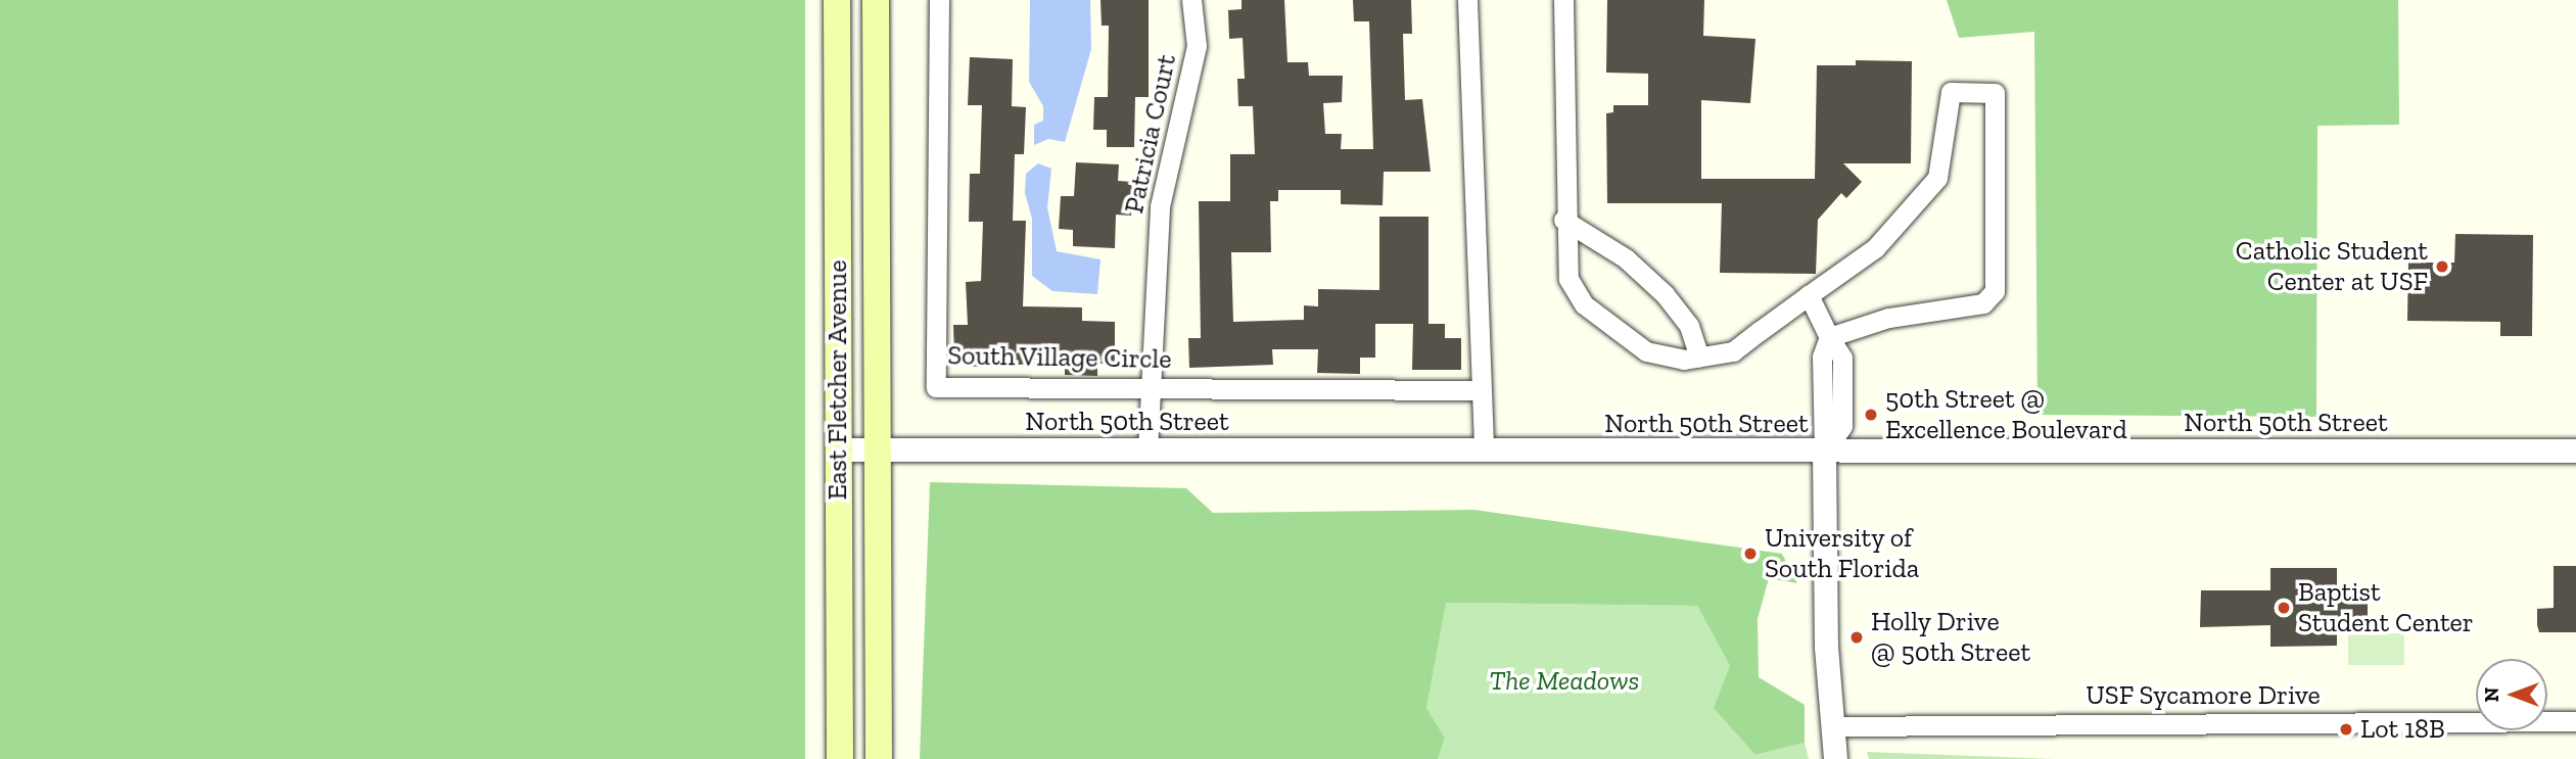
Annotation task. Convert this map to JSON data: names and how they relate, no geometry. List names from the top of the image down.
{
  "streets": {
    "main road": ["East Fletcher Avenue"],
    "street": [
      "Patricia Court",
      "South Village Circle",
      "North 50th Street",
      "USF Sycamore Drive"
    ]
  },
  "crossings": [
    ["Patricia Court", "South Village Circle"],
    ["Patricia Court", "North 50th Street"],
    ["East Fletcher Avenue", "North 50th Street"]
  ],
  "parks": ["The Meadows"],
  "places": [
    "Catholic Student Center at USF",
    "50th Street @ Excellence Boulevard",
    "University of South Florida",
    "Baptist Student Center",
    "Holly Drive @ 50th Street",
    "Lot 18B"
  ],
  "north": "left"
}
